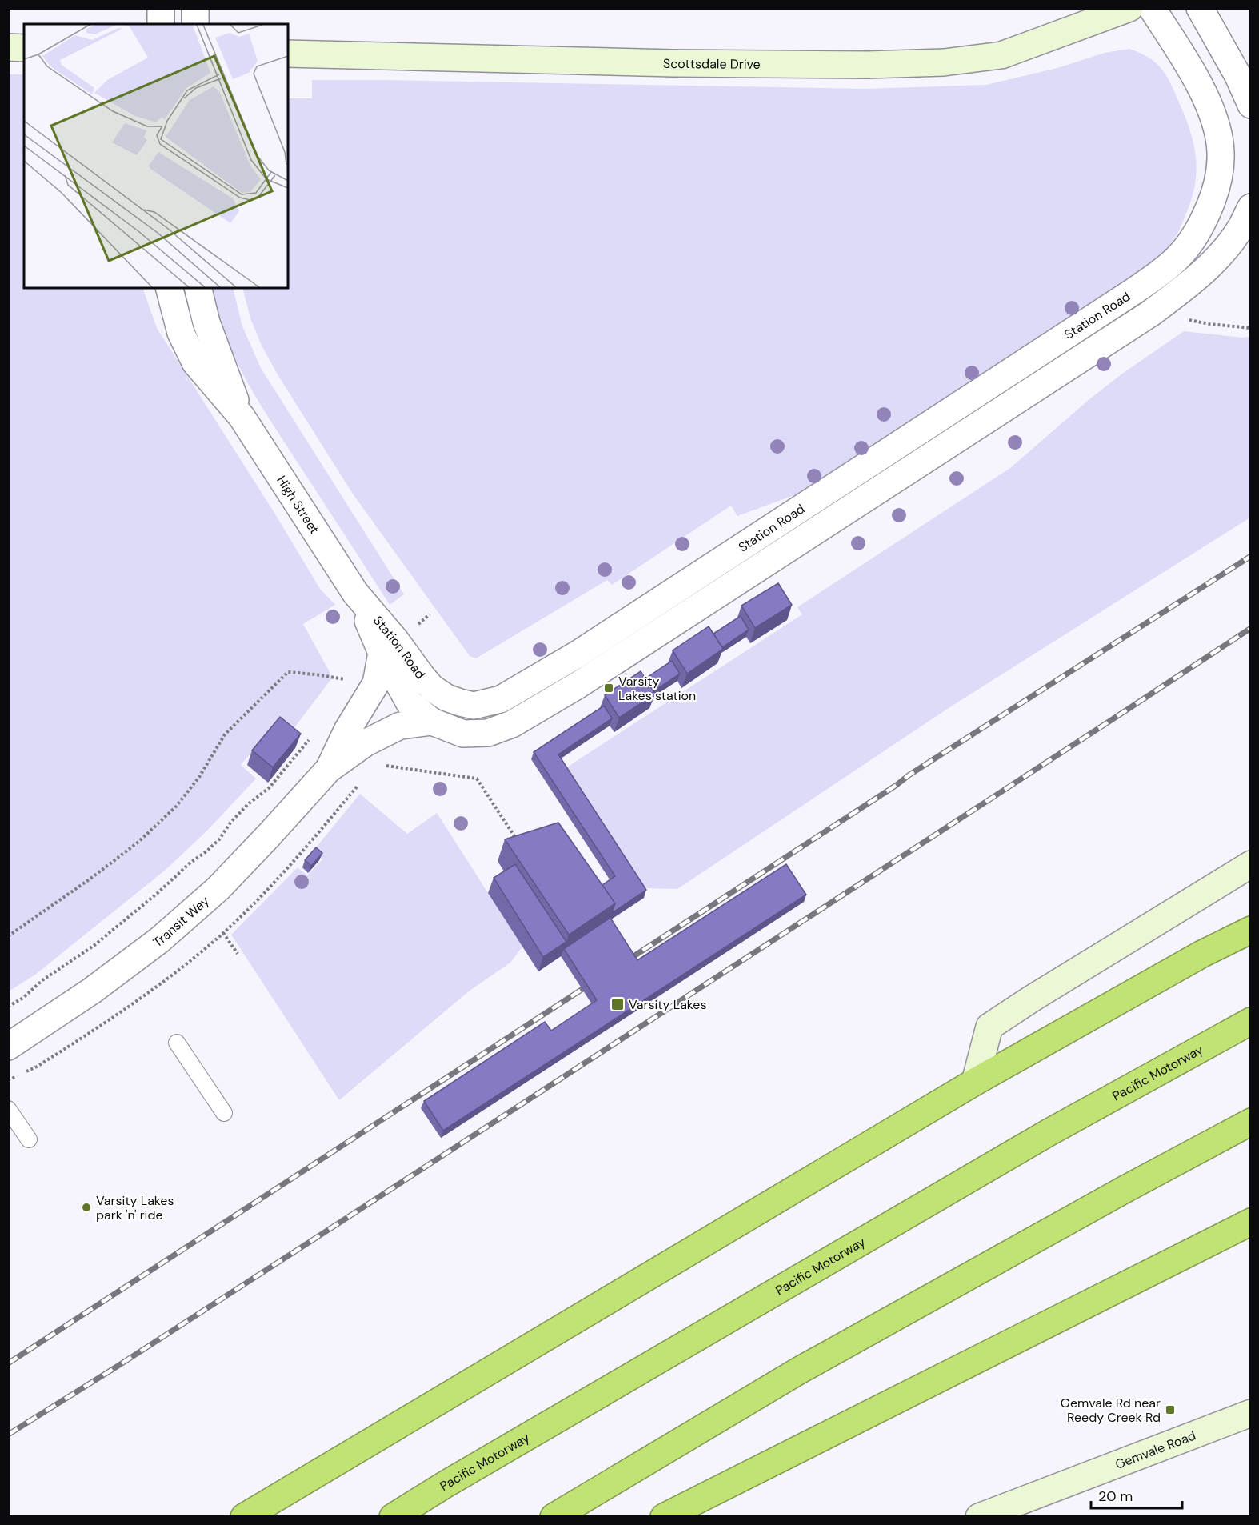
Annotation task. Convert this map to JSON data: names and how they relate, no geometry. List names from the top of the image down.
{
  "streets": {
    "highway": ["Pacific Motorway"],
    "main road": ["Scottsdale Drive", "Gemvale Road"],
    "street": ["Station Road", "High Street", "Transit Way"]
  },
  "crossings": [
    ["Station Road", "High Street"],
    ["Station Road", "Transit Way"]
  ],
  "places": {
    "transit": ["Varsity Lakes station", "Varsity Lakes", "Gemvale Rd near Reedy Creek Rd"],
    "other": ["Varsity Lakes park 'n' ride"]
  },
  "scale_bar": "20 m"
}
